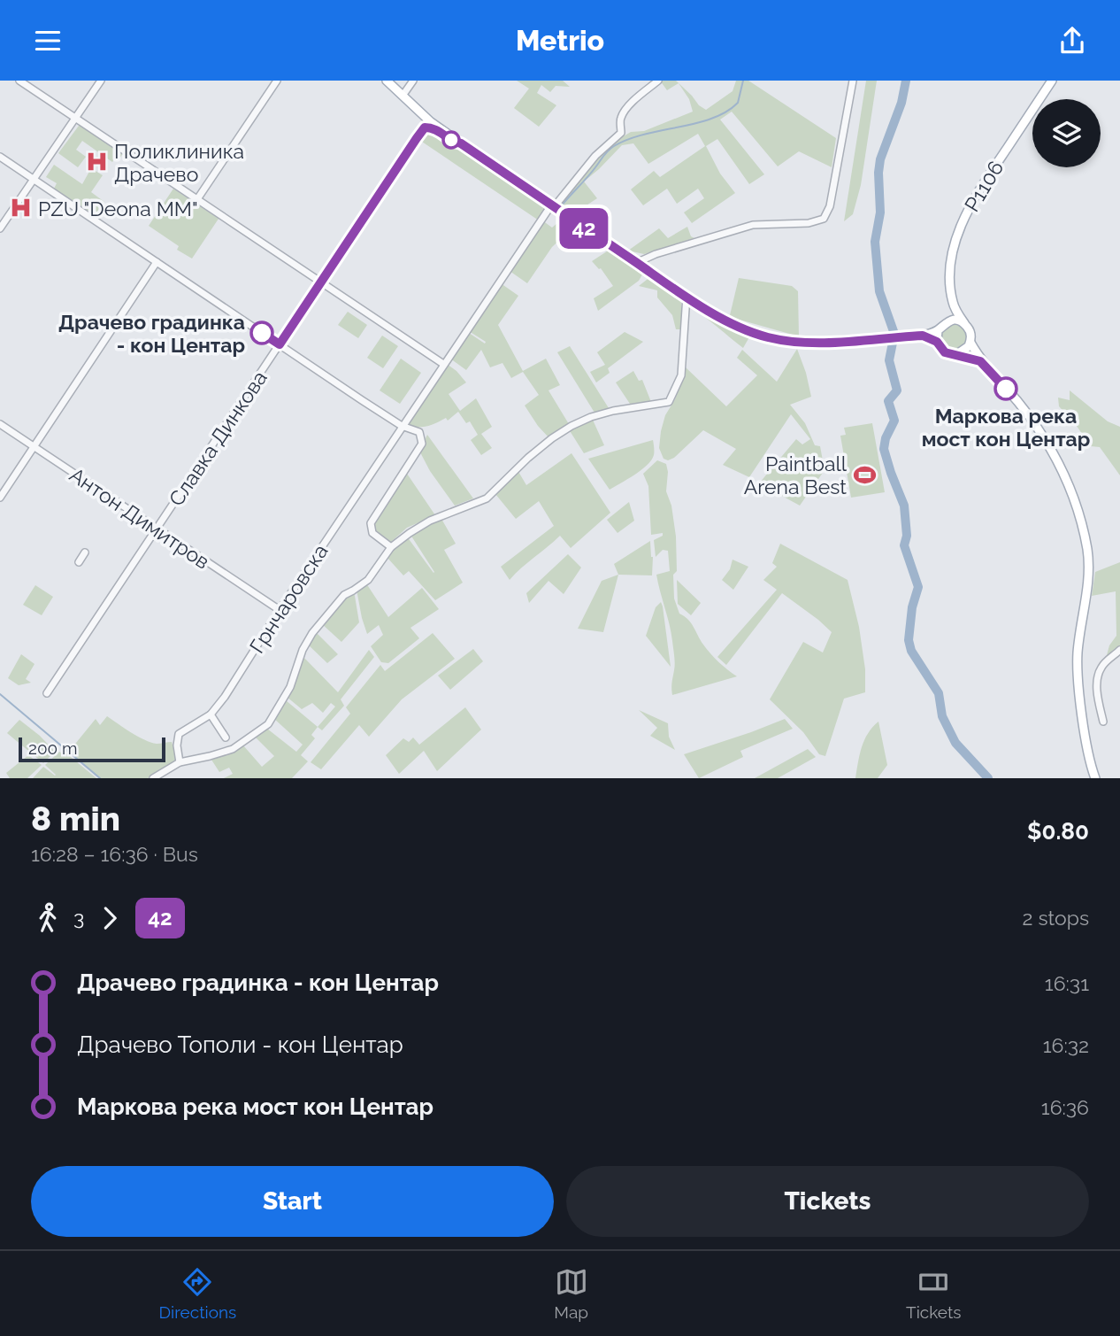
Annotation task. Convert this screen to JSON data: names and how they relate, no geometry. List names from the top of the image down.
{
  "streets": {
    "main road": ["P1106"],
    "street": ["Славка Динкова", "Антон Димитров", "Грнчаровска"]
  },
  "crossings": [
    ["Славка Динкова", "Антон Димитров"],
    ["Антон Димитров", "Грнчаровска"]
  ],
  "places": {
    "hospital": ["Поликлиника Драчево", "PZU \"Deona MM\""],
    "other": ["Драчево градинка - кон Центар", "Маркова река мост кон Центар"],
    "sports": ["Paintball Arena Best"]
  },
  "lines": ["bus line 42"],
  "scale_bar": "200 m",
  "page": {
    "header": "Metrio",
    "on_map": "42",
    "scale": "200 m",
    "heading": ["8 min", "16:28 – 16:36 · Bus", "$0.80"],
    "legs": ["3", "42", "2 stops"],
    "list": [
      {
        "name": "Драчево градинка - кон Центар",
        "value": "16:31"
      },
      {
        "name": "Драчево Тополи - кон Центар",
        "value": "16:32"
      },
      {
        "name": "Маркова река мост кон Центар",
        "value": "16:36"
      }
    ],
    "buttons": ["Start", "Tickets"],
    "tabs": ["Directions", "Map", "Tickets"]
  }
}
